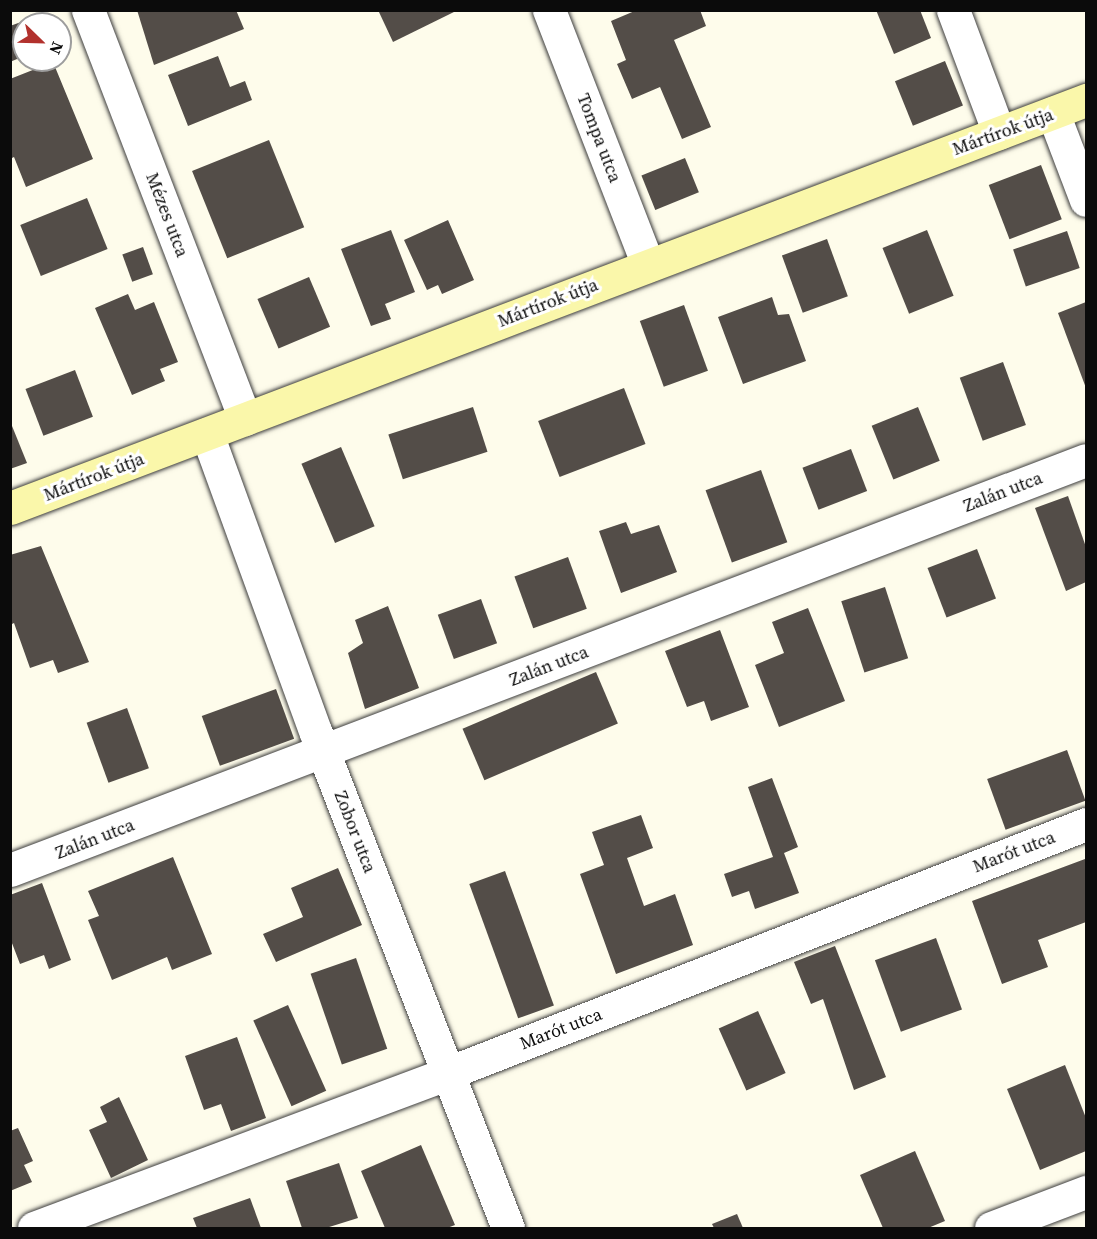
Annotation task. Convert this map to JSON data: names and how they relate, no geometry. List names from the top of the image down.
{
  "streets": {
    "street": [
      "Mártírok útja",
      "Tompa utca",
      "Mézes utca",
      "Zalán utca",
      "Zobor utca",
      "Marót utca"
    ]
  },
  "crossings": [
    ["Mártírok útja", "Tompa utca"],
    ["Mártírok útja", "Mézes utca"],
    ["Mártírok útja", "Zobor utca"],
    ["Zalán utca", "Zobor utca"],
    ["Zobor utca", "Marót utca"]
  ],
  "north": "bottom right"
}
